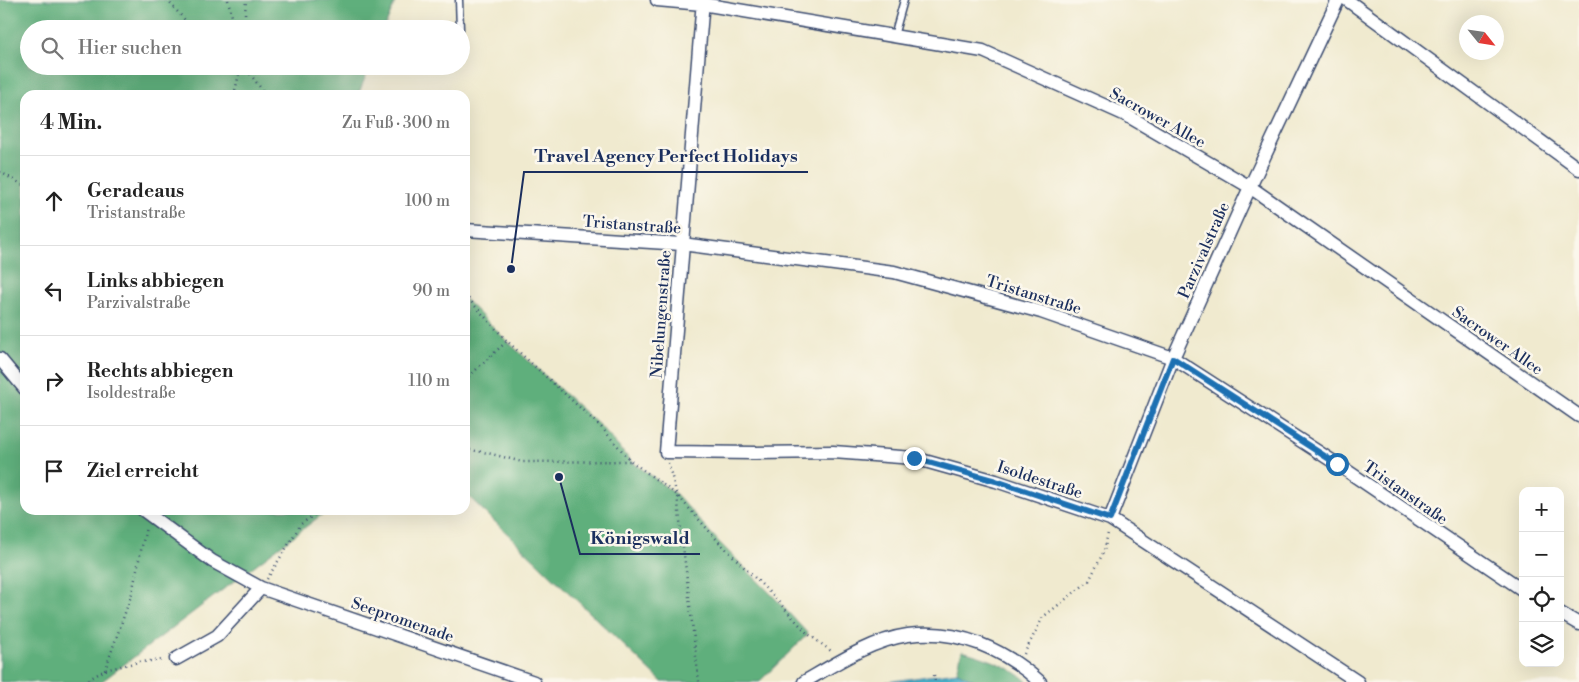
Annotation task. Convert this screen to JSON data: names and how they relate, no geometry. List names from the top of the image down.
{
  "streets": {
    "street": [
      "Sacrower Allee",
      "Tristanstraße",
      "Parzivalstraße",
      "Nibelungenstraße",
      "Isoldestraße",
      "Seepromenade"
    ]
  },
  "crossings": [
    ["Sacrower Allee", "Parzivalstraße"],
    ["Sacrower Allee", "Nibelungenstraße"],
    ["Tristanstraße", "Parzivalstraße"],
    ["Tristanstraße", "Nibelungenstraße"],
    ["Parzivalstraße", "Isoldestraße"],
    ["Nibelungenstraße", "Isoldestraße"]
  ],
  "places": ["Travel Agency Perfect Holidays", "Königswald"],
  "north": "bottom right",
  "page": {
    "search": "Hier suchen",
    "heading": ["4 Min.", "Zu Fuß · 300 m"],
    "list": [
      ["Geradeaus", "Tristanstraße", "100 m"],
      ["Links abbiegen", "Parzivalstraße", "90 m"],
      ["Rechts abbiegen", "Isoldestraße", "110 m"],
      "Ziel erreicht"
    ],
    "map_buttons": ["+", "−"]
  }
}
